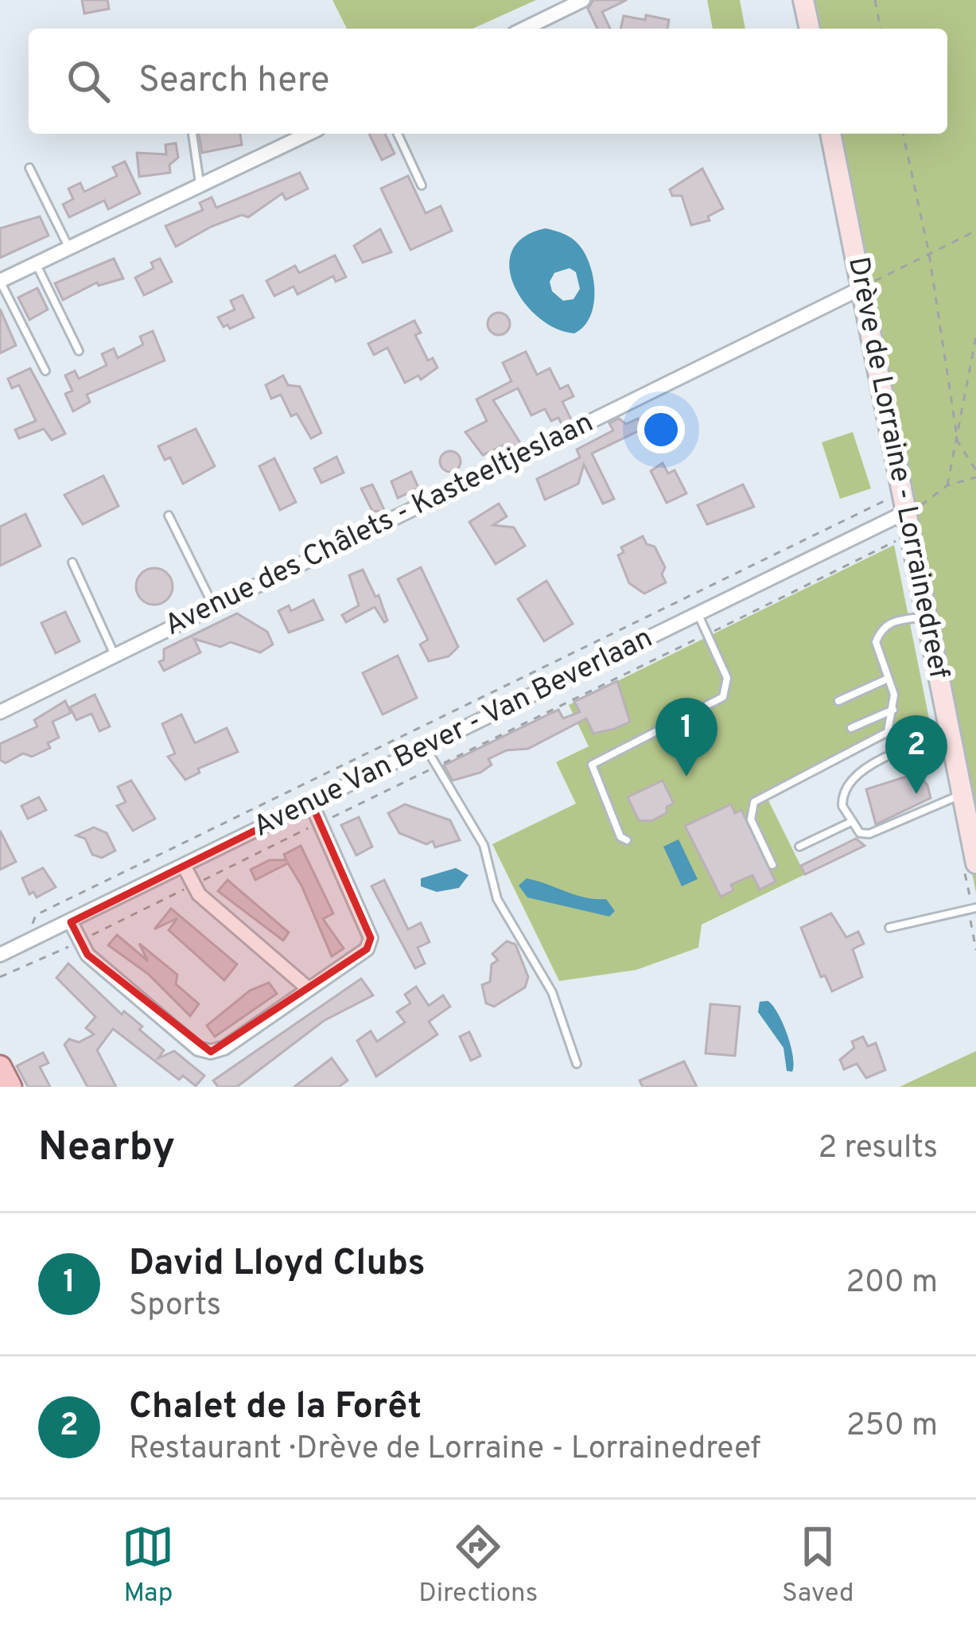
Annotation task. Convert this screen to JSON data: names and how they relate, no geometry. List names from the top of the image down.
{
  "streets": {
    "main road": ["Drève de Lorraine - Lorrainedreef"],
    "street": ["Avenue des Châlets - Kasteeltjeslaan", "Avenue Van Bever - Van Beverlaan"]
  },
  "crossings": [
    ["Drève de Lorraine - Lorrainedreef", "Avenue des Châlets - Kasteeltjeslaan"],
    ["Drève de Lorraine - Lorrainedreef", "Avenue Van Bever - Van Beverlaan"]
  ],
  "page": {
    "search": "Search here",
    "pins": ["1", "2"],
    "heading": ["Nearby", "2 results"],
    "list": [
      {
        "mark": "1",
        "name": "David Lloyd Clubs",
        "note": "Sports",
        "value": "200 m"
      },
      {
        "mark": "2",
        "name": "Chalet de la Forêt",
        "note": "Restaurant · Drève de Lorraine - Lorrainedreef",
        "value": "250 m"
      }
    ],
    "nav": ["Map", "Directions", "Saved"]
  }
}
